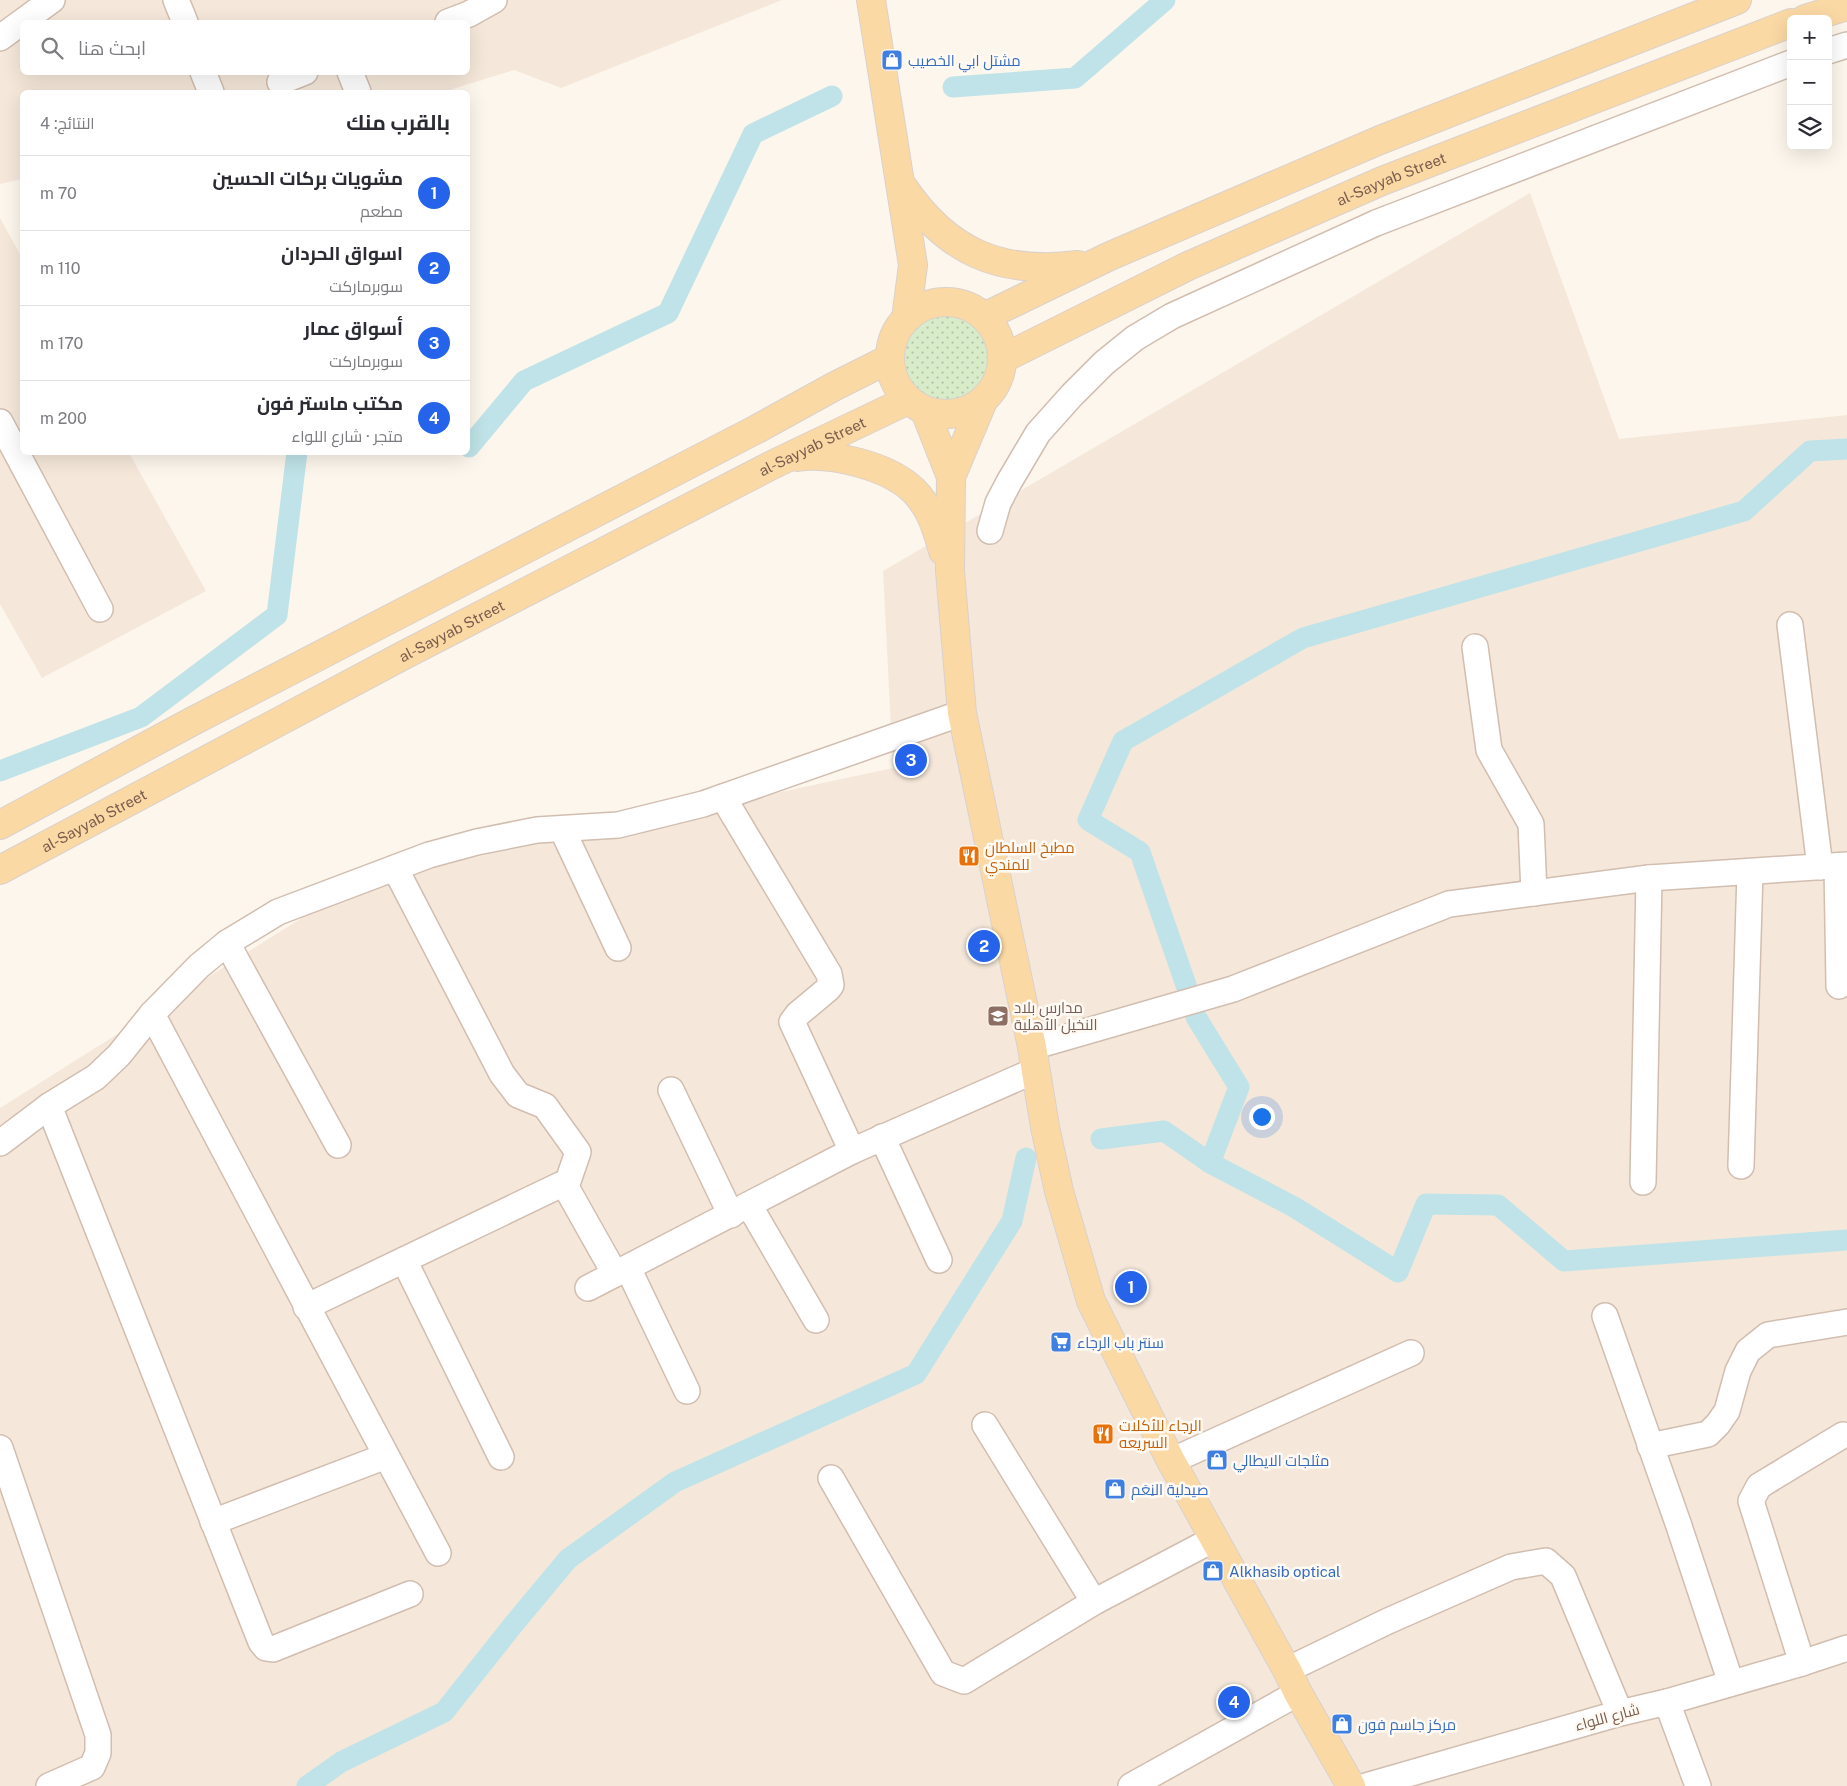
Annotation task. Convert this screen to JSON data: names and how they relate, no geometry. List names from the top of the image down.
{
  "streets": {
    "main road": ["al-Sayyab Street"],
    "street": ["شارع اللواء"]
  },
  "places": {
    "shop": [
      "مشتل ابي الخصيب",
      "مثلجات الايطالي",
      "صيدلية النِعَم",
      "Alkhasib optical",
      "مركز جاسم فون"
    ],
    "restaurant": ["مطبخ السلطان للمندي", "الرجاء للأكلات السريعه"],
    "school or university": ["مدارس بلاد النخيل الأهلية"],
    "supermarket": ["سنتر باب الرجاء"]
  },
  "page": {
    "map_buttons": ["+", "−"],
    "search": "ابحث هنا",
    "heading": ["بالقرب منك", "النتائج: 4"],
    "list": [
      {
        "mark": "1",
        "name": "مشويات بركات الحسين",
        "note": "مطعم",
        "value": "70 m"
      },
      {
        "mark": "2",
        "name": "اسواق الحردان",
        "note": "سوبرماركت",
        "value": "110 m"
      },
      {
        "mark": "3",
        "name": "أسواق عمار",
        "note": "سوبرماركت",
        "value": "170 m"
      },
      {
        "mark": "4",
        "name": "مكتب ماستر فون",
        "note": "متجر · شارع اللواء",
        "value": "200 m"
      }
    ],
    "pins": [
      "3",
      "2",
      "1",
      "4"
    ]
  }
}
